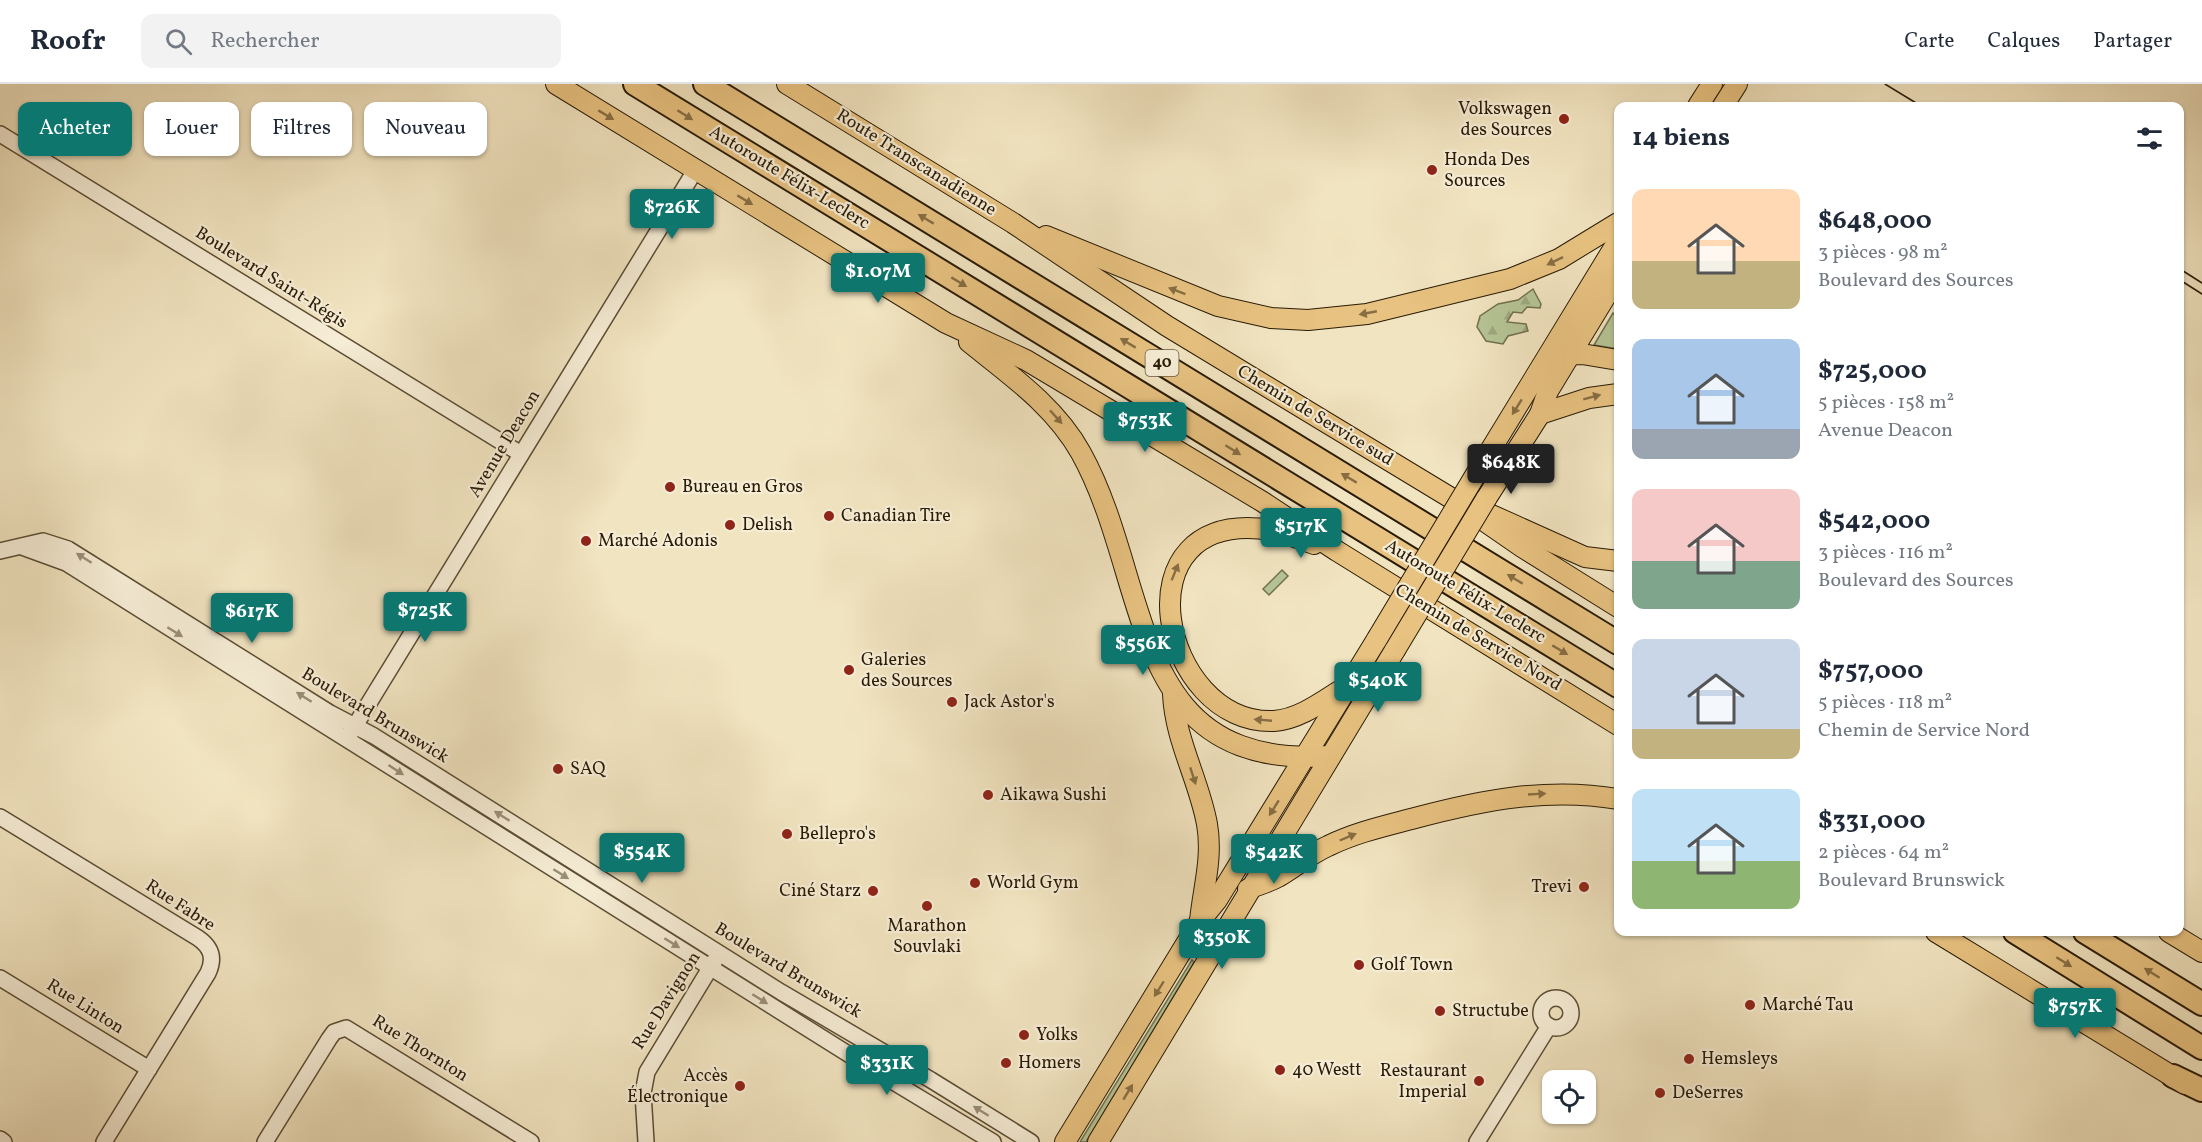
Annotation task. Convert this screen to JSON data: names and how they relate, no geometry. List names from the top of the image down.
{
  "streets": {
    "highway": ["Autoroute Félix-Leclerc", "40"],
    "main road": ["Route Transcanadienne", "Chemin de Service sud", "Chemin de Service Nord"],
    "street": [
      "Boulevard Saint-Régis",
      "Avenue Deacon",
      "Boulevard Brunswick",
      "Rue Fabre",
      "Rue Davignon",
      "Rue Linton",
      "Rue Thornton"
    ]
  },
  "crossings": [
    ["Route Transcanadienne", "Chemin de Service sud"],
    ["Boulevard Saint-Régis", "Avenue Deacon"],
    ["Avenue Deacon", "Boulevard Brunswick"],
    ["Boulevard Brunswick", "Rue Davignon"],
    ["Rue Fabre", "Rue Linton"]
  ],
  "places": [
    "Volkswagen des Sources",
    "Honda Des Sources",
    "Bureau en Gros",
    "Canadian Tire",
    "Delish",
    "Marché Adonis",
    "Galeries des Sources",
    "Jack Astor's",
    "SAQ",
    "Aikawa Sushi",
    "Bellepro's",
    "World Gym",
    "Trevi",
    "Ciné Starz",
    "Marathon Souvlaki",
    "Golf Town",
    "Marché Tau",
    "Structube",
    "Yolks",
    "Hemsleys",
    "Homers",
    "40 Westt",
    "Restaurant Imperial",
    "Accès Électronique",
    "DeSerres"
  ],
  "page": {
    "header": "Roofr",
    "search": "Rechercher",
    "nav": ["Carte", "Calques", "Partager"],
    "chip": [
      "Acheter",
      "Louer",
      "Filtres",
      "Nouveau"
    ],
    "heading": "14 biens",
    "list": [
      {
        "name": "$648,000",
        "note": "3 pièces · 98 m² · Boulevard des Sources"
      },
      {
        "name": "$725,000",
        "note": "5 pièces · 158 m² · Avenue Deacon"
      },
      {
        "name": "$542,000",
        "note": "3 pièces · 116 m² · Boulevard des Sources"
      },
      {
        "name": "$757,000",
        "note": "5 pièces · 118 m² · Chemin de Service Nord"
      },
      {
        "name": "$331,000",
        "note": "2 pièces · 64 m² · Boulevard Brunswick"
      }
    ],
    "price": [
      "$726K",
      "$1.07M",
      "$753K",
      "$648K",
      "$517K",
      "$725K",
      "$617K",
      "$556K",
      "$540K",
      "$554K",
      "$542K",
      "$350K",
      "$757K",
      "$331K"
    ]
  }
}
